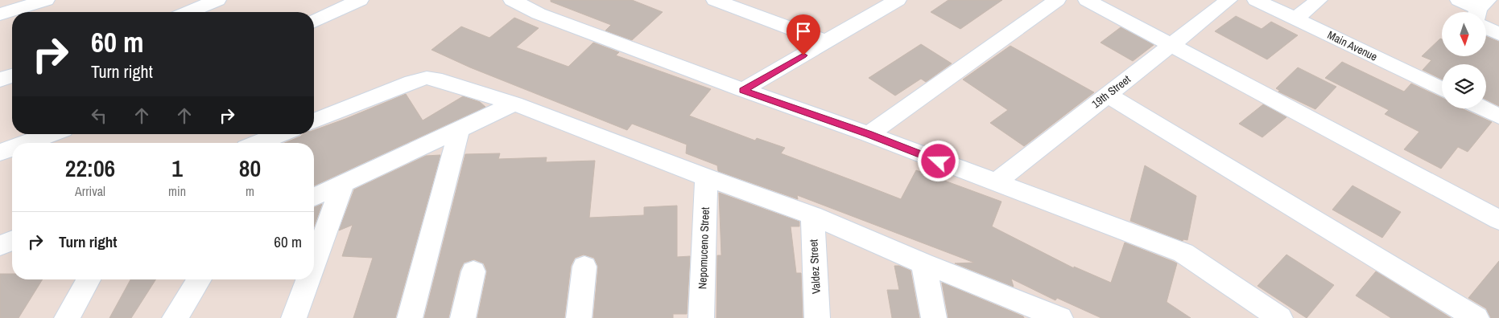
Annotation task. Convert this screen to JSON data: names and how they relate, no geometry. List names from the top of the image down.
{
  "streets": {
    "street": [
      "Main Avenue",
      "19th Street",
      "Nepomuceno Street",
      "Valdez Street"
    ]
  },
  "north": "bottom",
  "page": {
    "turn": ["60 m", "Turn right"],
    "eta": [
      "22:06",
      "Arrival",
      "1",
      "min",
      "80",
      "m"
    ],
    "list": [
      {
        "name": "Turn right",
        "value": "60 m"
      }
    ]
  }
}
